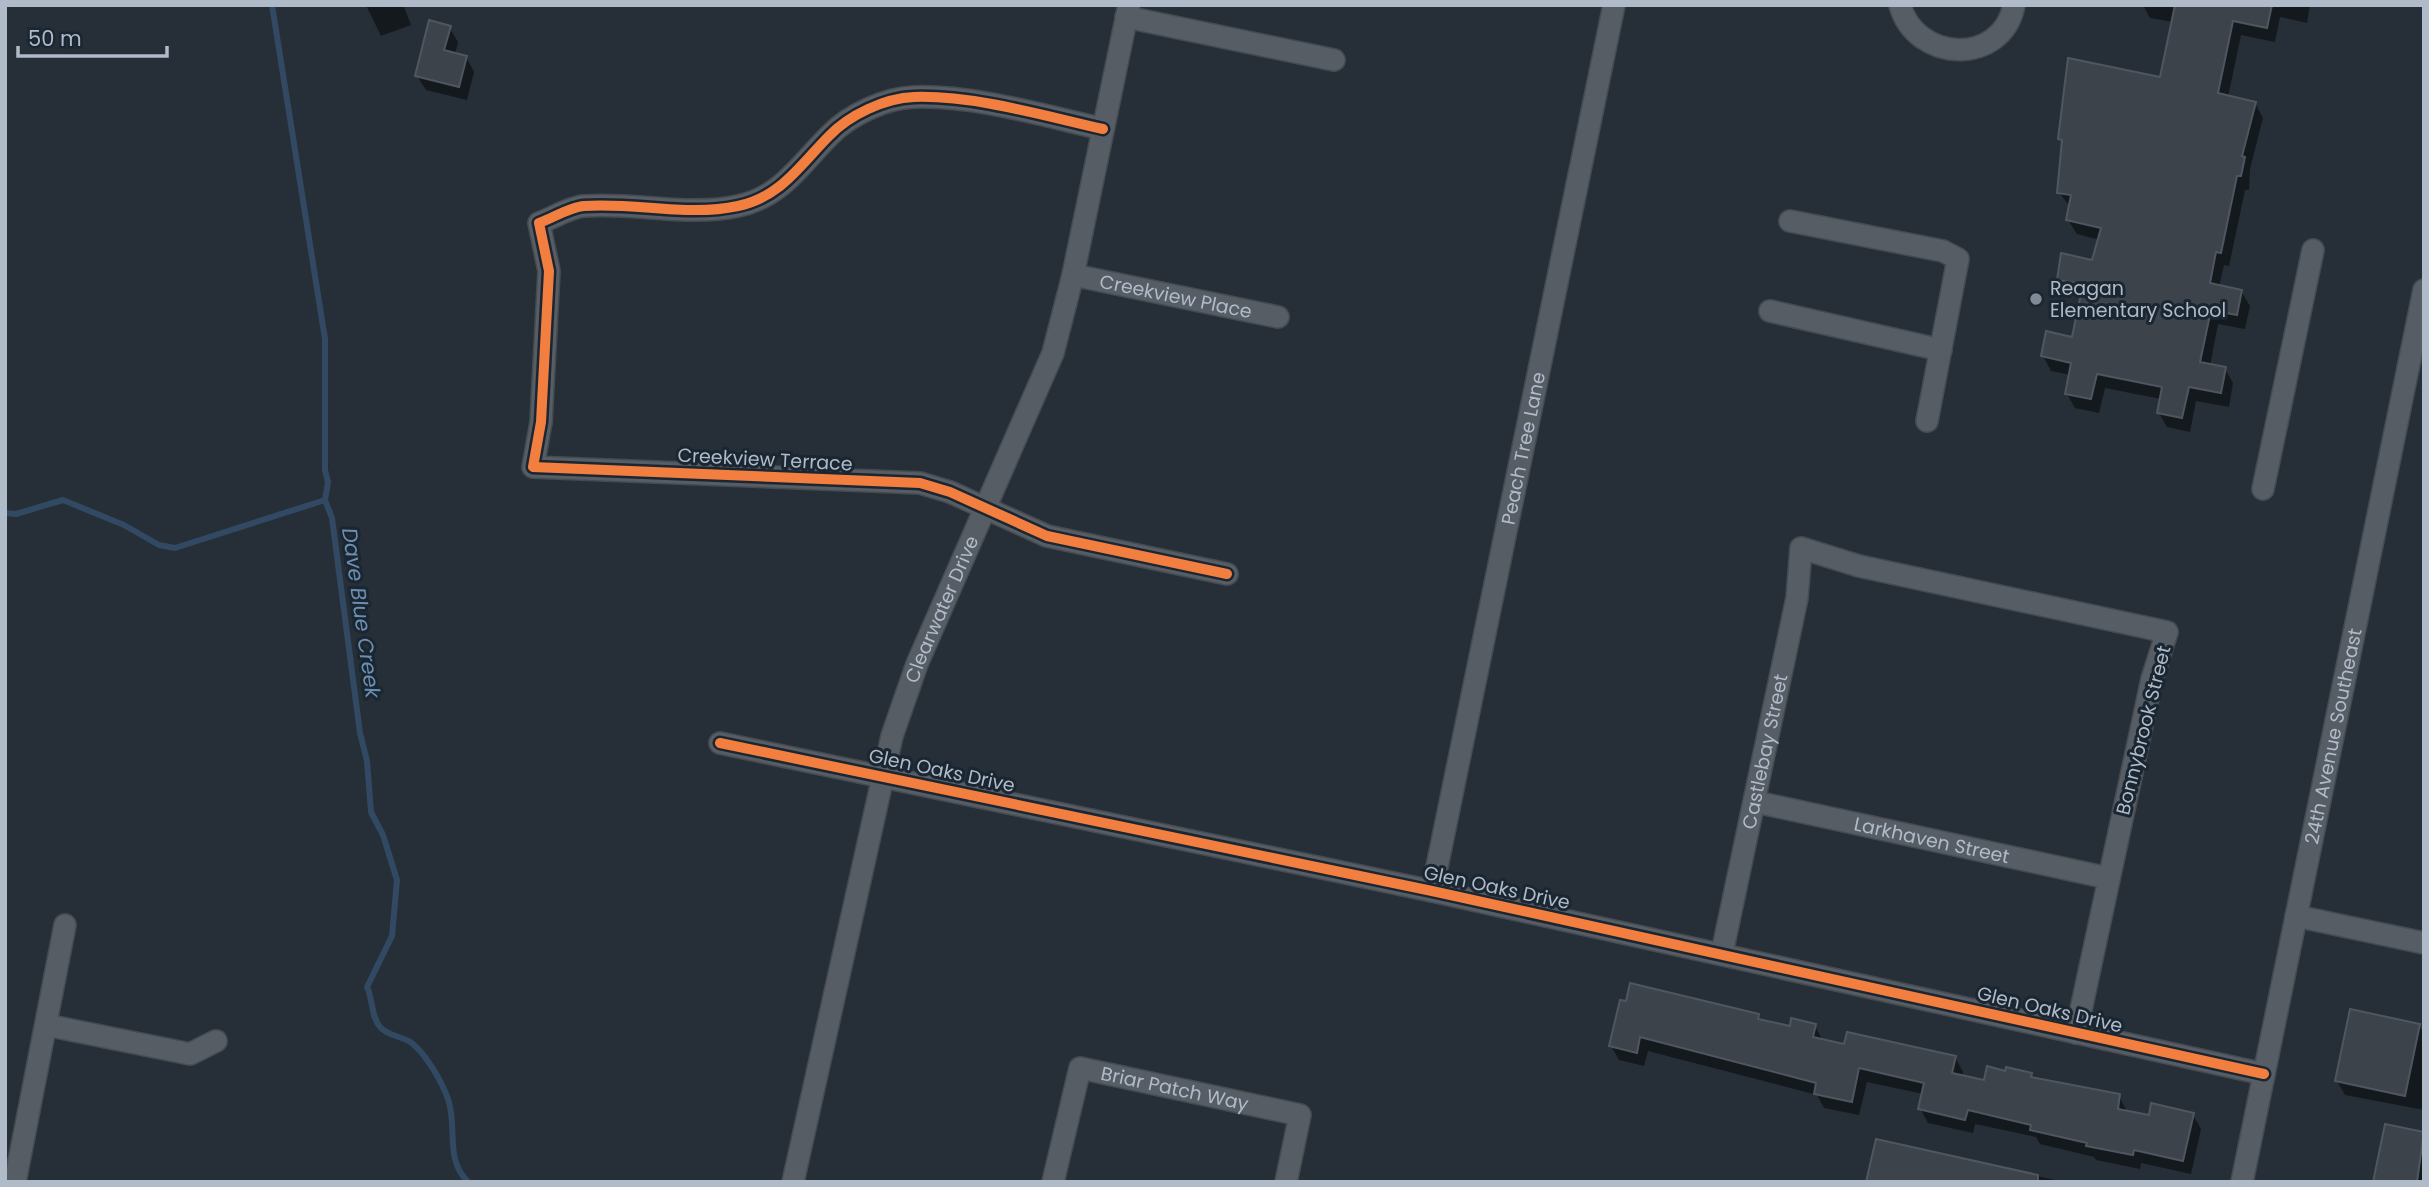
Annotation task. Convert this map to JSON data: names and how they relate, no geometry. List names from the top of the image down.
{
  "streets": {
    "street": [
      "Creekview Place",
      "Peach Tree Lane",
      "Creekview Terrace",
      "Clearwater Drive",
      "Bonnybrook Street",
      "24th Avenue Southeast",
      "Castlebay Street",
      "Glen Oaks Drive",
      "Larkhaven Street",
      "Briar Patch Way"
    ]
  },
  "crossings": [
    ["Creekview Place", "Clearwater Drive"],
    ["Peach Tree Lane", "Glen Oaks Drive"],
    ["Creekview Terrace", "Clearwater Drive"],
    ["Clearwater Drive", "Glen Oaks Drive"],
    ["Bonnybrook Street", "Castlebay Street"],
    ["Bonnybrook Street", "Glen Oaks Drive"],
    ["Bonnybrook Street", "Larkhaven Street"],
    ["24th Avenue Southeast", "Glen Oaks Drive"],
    ["Castlebay Street", "Glen Oaks Drive"],
    ["Castlebay Street", "Larkhaven Street"]
  ],
  "water": ["Dave Blue Creek"],
  "places": ["Reagan Elementary School"],
  "scale_bar": "50 m"
}
